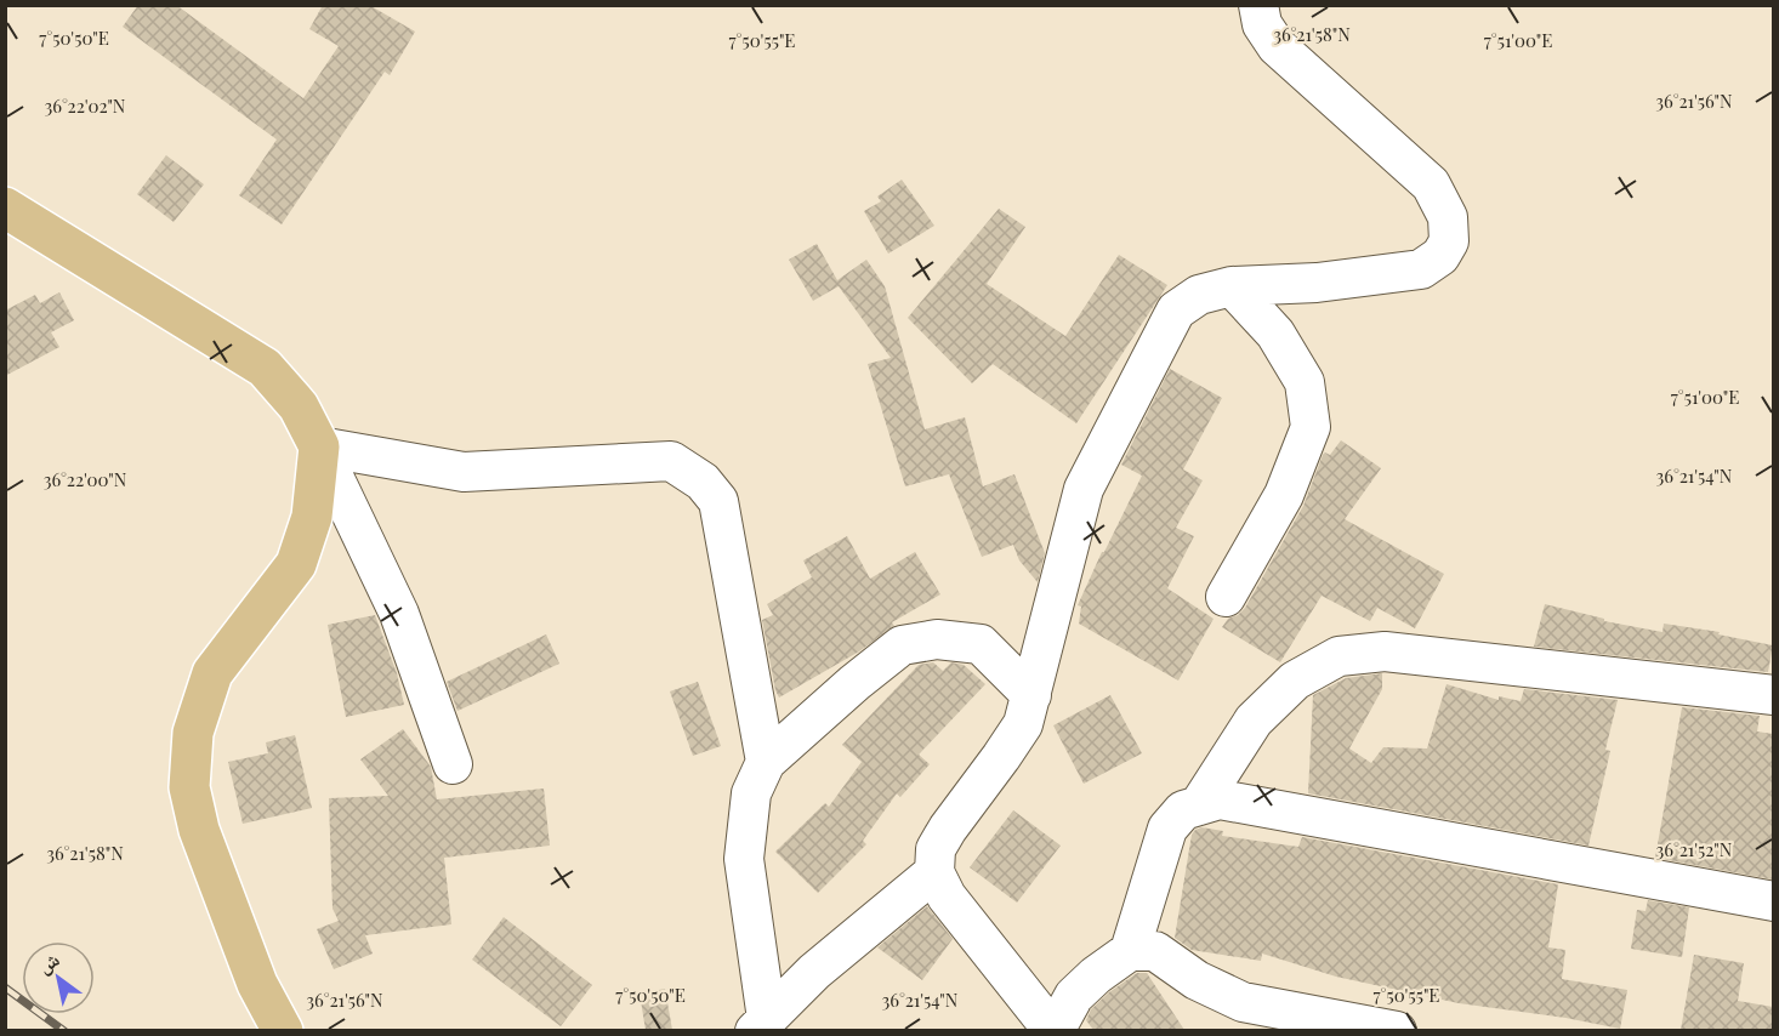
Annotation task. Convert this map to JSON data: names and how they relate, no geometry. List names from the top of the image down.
{
  "north": "top left",
  "coordinates": [
    "36°21'58\"N",
    "7°50'50\"E",
    "7°50'55\"E",
    "7°51'00\"E",
    "36°21'56\"N",
    "36°22'02\"N",
    "36°21'54\"N",
    "36°22'00\"N",
    "36°21'52\"N"
  ]
}
